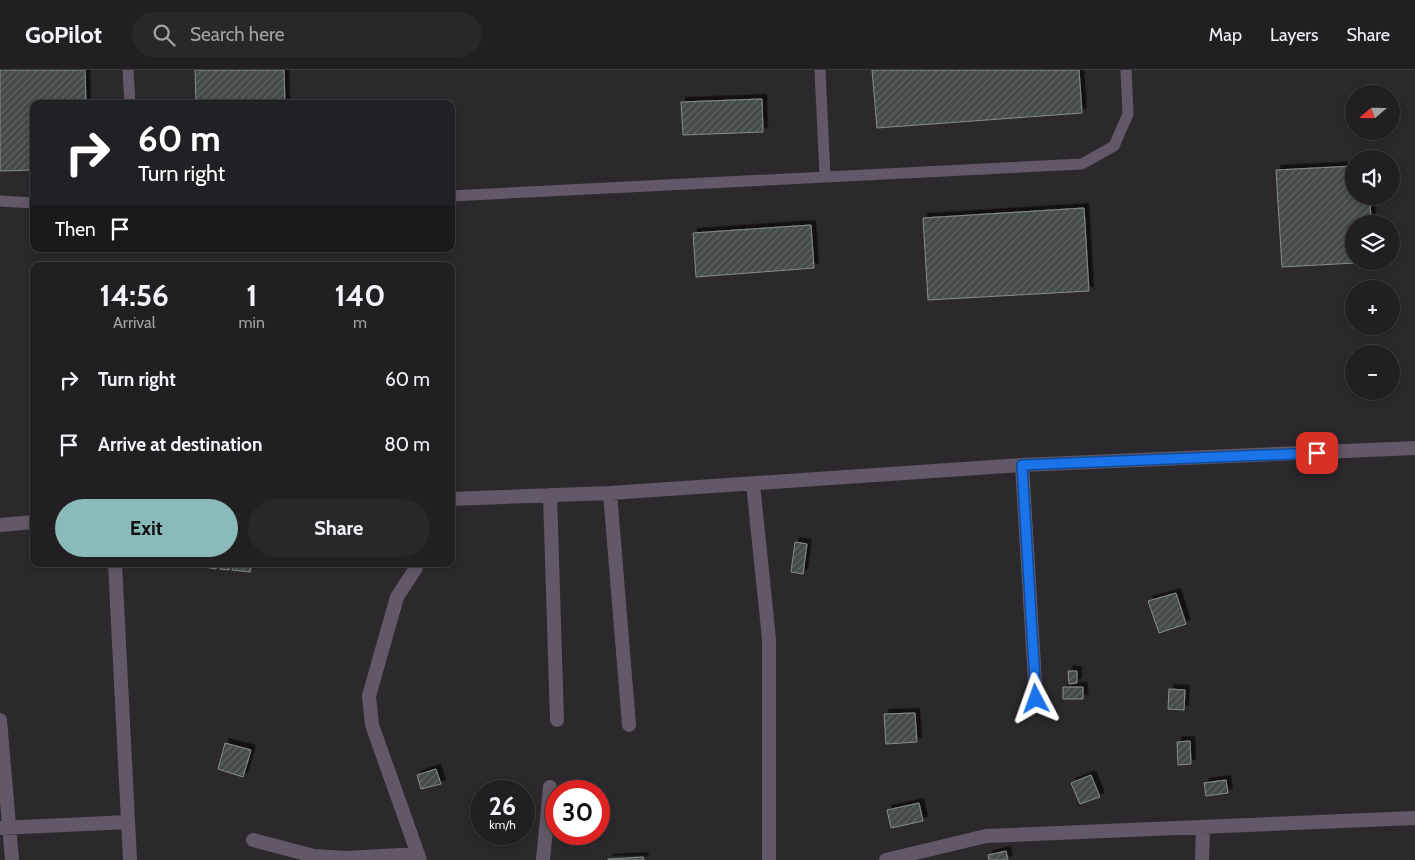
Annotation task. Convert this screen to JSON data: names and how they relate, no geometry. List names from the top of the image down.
{
  "north": "left",
  "page": {
    "header": "GoPilot",
    "search": "Search here",
    "nav": ["Map", "Layers", "Share"],
    "map_buttons": ["+", "−"],
    "turn": ["60 m", "Turn right"],
    "then": "Then",
    "eta": [
      "14:56",
      "Arrival",
      "1",
      "min",
      "140",
      "m"
    ],
    "list": [
      {
        "name": "Turn right",
        "value": "60 m"
      },
      {
        "name": "Arrive at destination",
        "value": "80 m"
      }
    ],
    "buttons": ["Exit", "Share"],
    "speed": "26 km/h",
    "limit": "30"
  }
}
